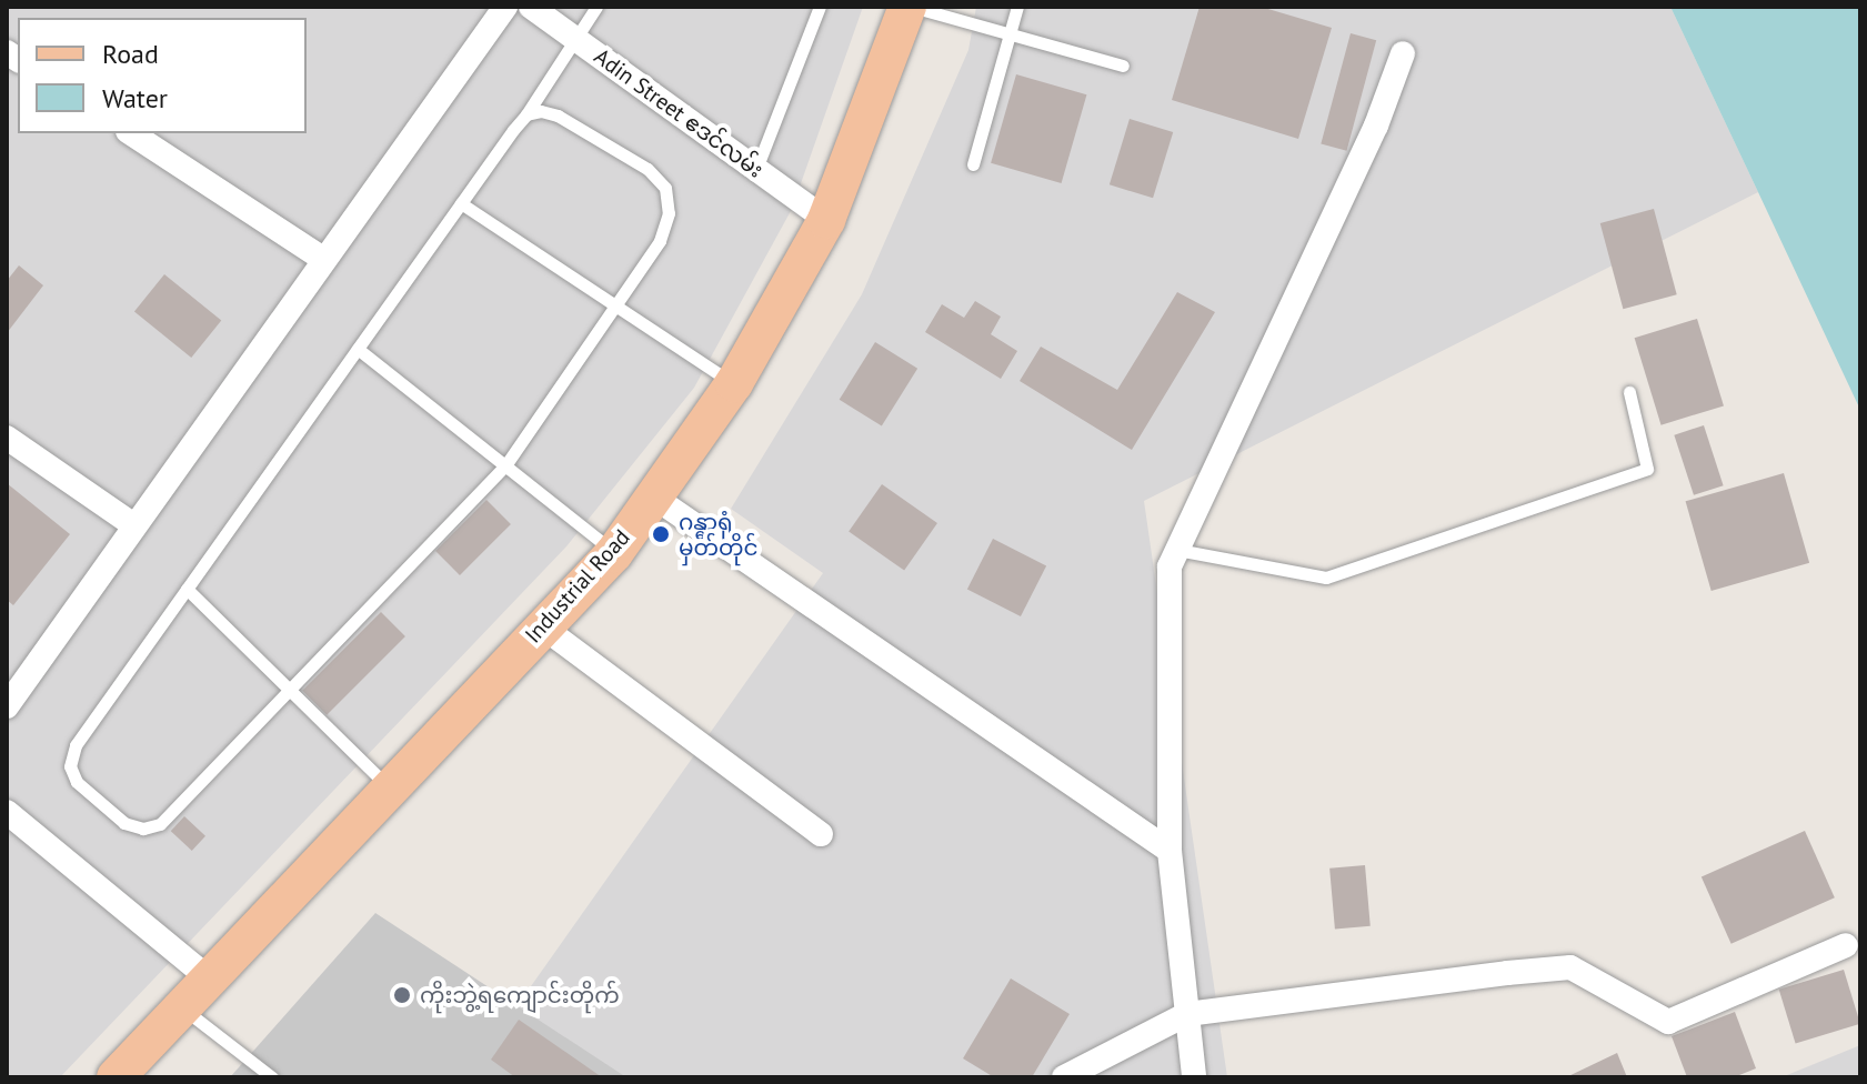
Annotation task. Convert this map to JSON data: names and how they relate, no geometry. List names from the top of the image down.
{
  "streets": {
    "main road": ["Industrial Road"],
    "street": ["Adin Street ဧဒင်လမ်း"]
  },
  "crossings": [
    ["Adin Street ဧဒင်လမ်း", "Industrial Road"]
  ],
  "places": ["ဂန္ဓာရုံ မှတ်တိုင်", "ကိုးဘွဲ့ရကျောင်းတိုက်"],
  "legend": ["Road", "Water"]
}
